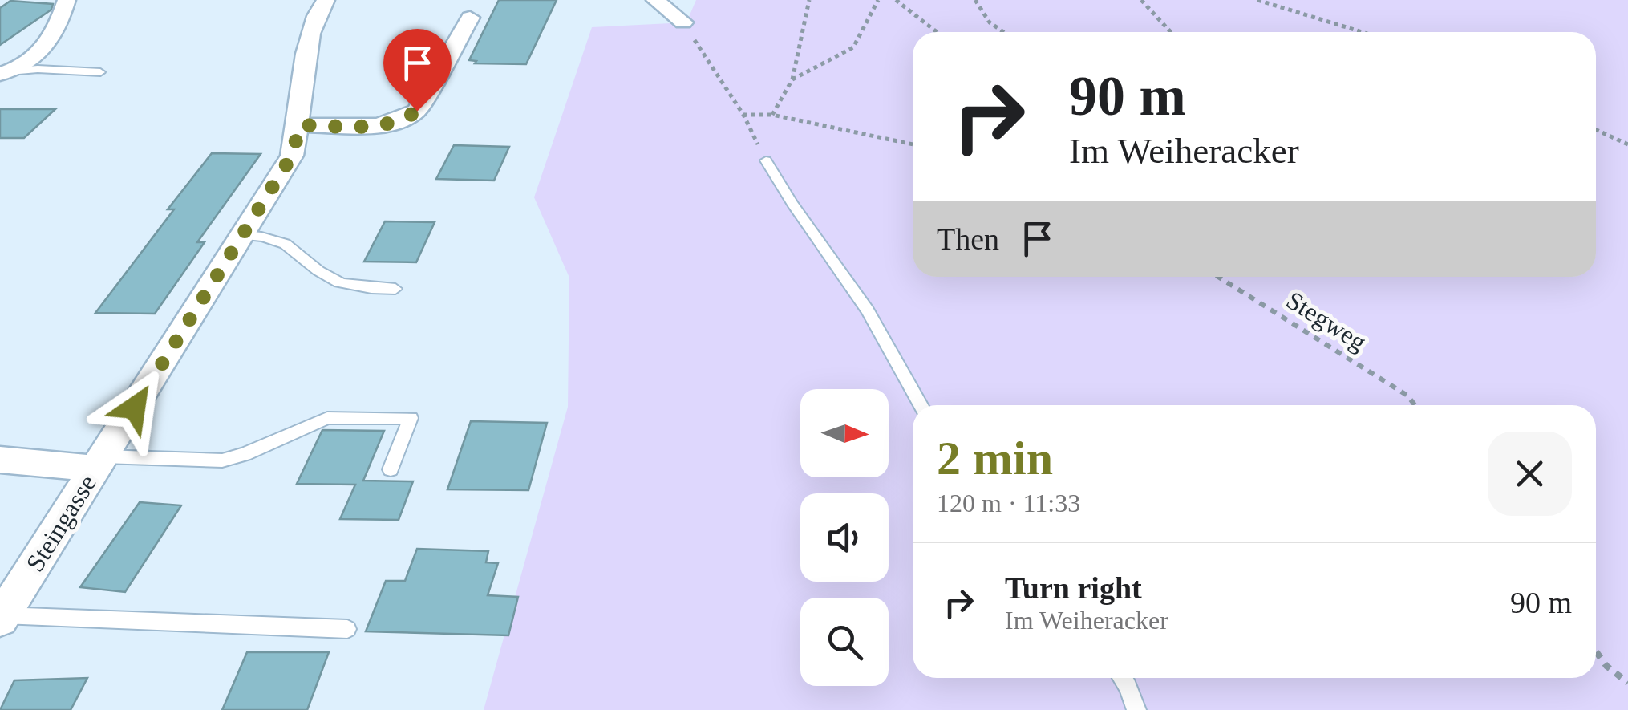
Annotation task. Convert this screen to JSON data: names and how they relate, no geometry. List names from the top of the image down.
{
  "streets": {
    "street": ["Steingasse"],
    "path": ["Stegweg"]
  },
  "north": "right",
  "page": {
    "turn": ["90 m", "Im Weiheracker"],
    "then": "Then",
    "heading": ["2 min", "120 m · 11:33"],
    "list": [
      {
        "name": "Turn right",
        "note": "Im Weiheracker",
        "value": "90 m"
      }
    ]
  }
}
